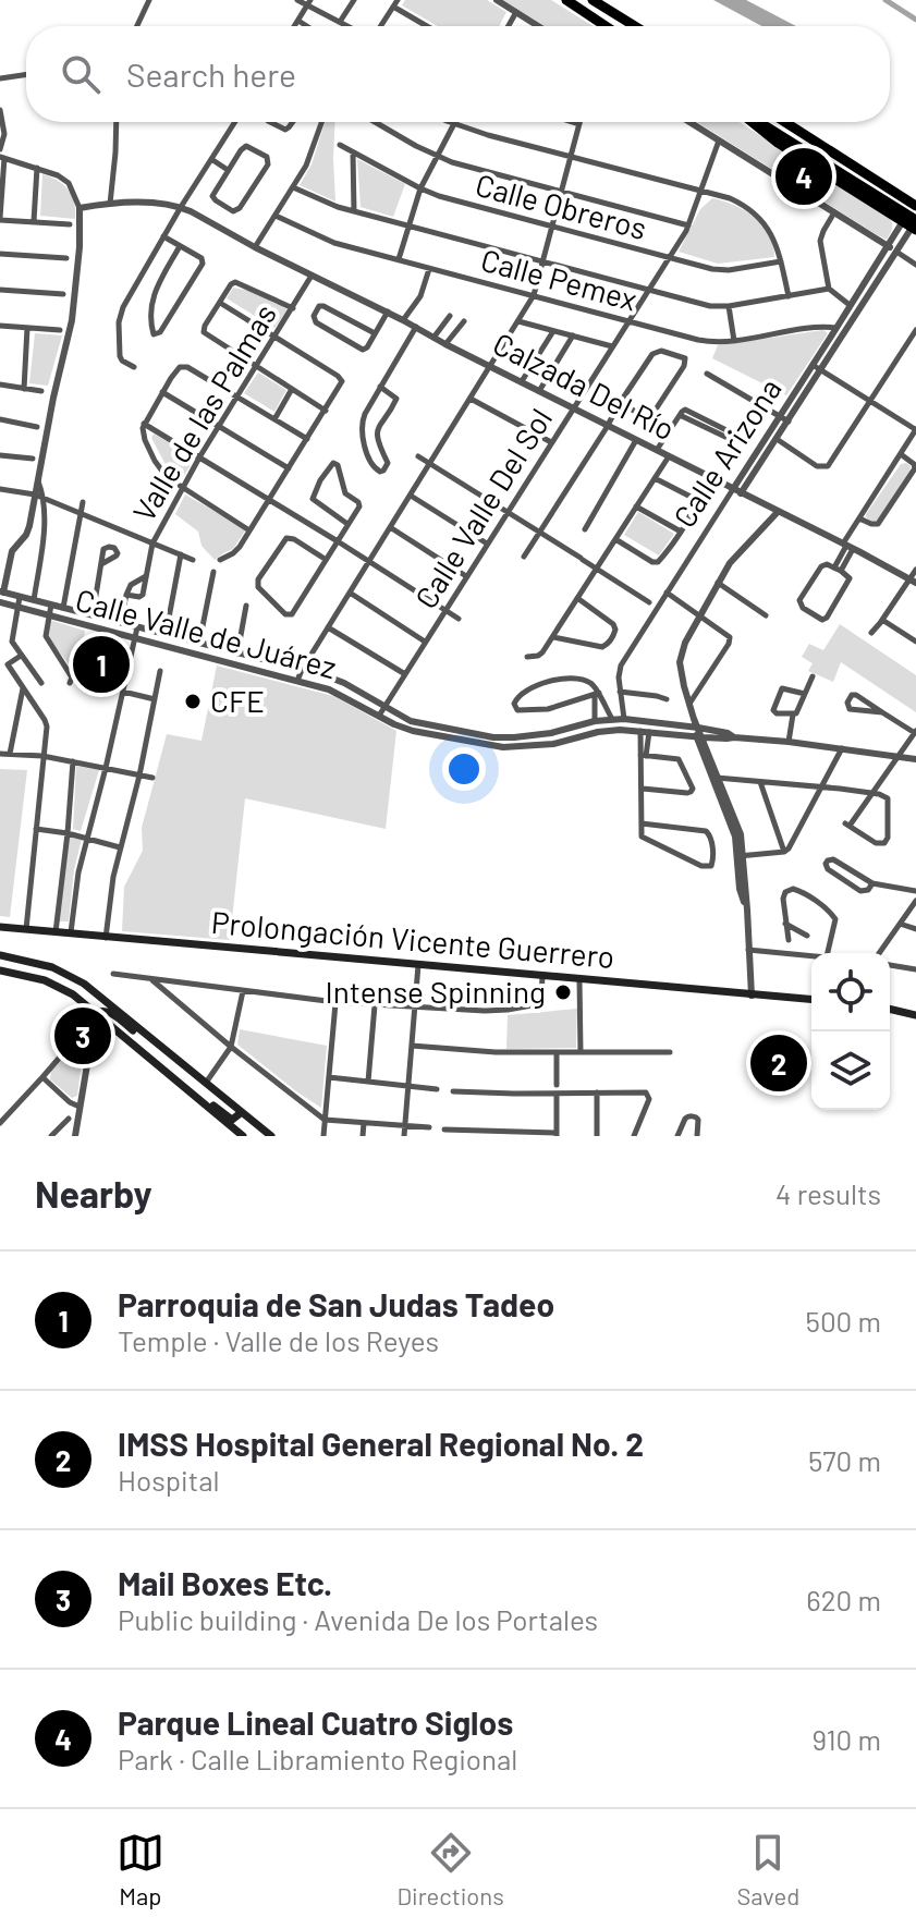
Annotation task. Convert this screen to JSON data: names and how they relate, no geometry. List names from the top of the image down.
{
  "streets": {
    "main road": ["Prolongación Vicente Guerrero"],
    "street": [
      "Calle Obreros",
      "Calle Pemex",
      "Calzada Del Río",
      "Valle de las Palmas",
      "Calle Arizona",
      "Calle Valle Del Sol",
      "Calle Valle de Juárez"
    ]
  },
  "crossings": [
    ["Calle Obreros", "Calle Valle Del Sol"],
    ["Calle Pemex", "Calle Arizona"],
    ["Calle Pemex", "Calle Valle Del Sol"],
    ["Calzada Del Río", "Valle de las Palmas"],
    ["Calzada Del Río", "Calle Arizona"],
    ["Calzada Del Río", "Calle Valle Del Sol"],
    ["Calle Arizona", "Calle Valle de Juárez"],
    ["Calle Valle Del Sol", "Calle Valle de Juárez"]
  ],
  "places": ["CFE", "Intense Spinning"],
  "page": {
    "search": "Search here",
    "pins": [
      "4",
      "1",
      "3",
      "2"
    ],
    "heading": ["Nearby", "4 results"],
    "list": [
      {
        "mark": "1",
        "name": "Parroquia de San Judas Tadeo",
        "note": "Temple · Valle de los Reyes",
        "value": "500 m"
      },
      {
        "mark": "2",
        "name": "IMSS Hospital General Regional No. 2",
        "note": "Hospital",
        "value": "570 m"
      },
      {
        "mark": "3",
        "name": "Mail Boxes Etc.",
        "note": "Public building · Avenida De los Portales",
        "value": "620 m"
      },
      {
        "mark": "4",
        "name": "Parque Lineal Cuatro Siglos",
        "note": "Park · Calle Libramiento Regional",
        "value": "910 m"
      }
    ],
    "nav": ["Map", "Directions", "Saved"]
  }
}
